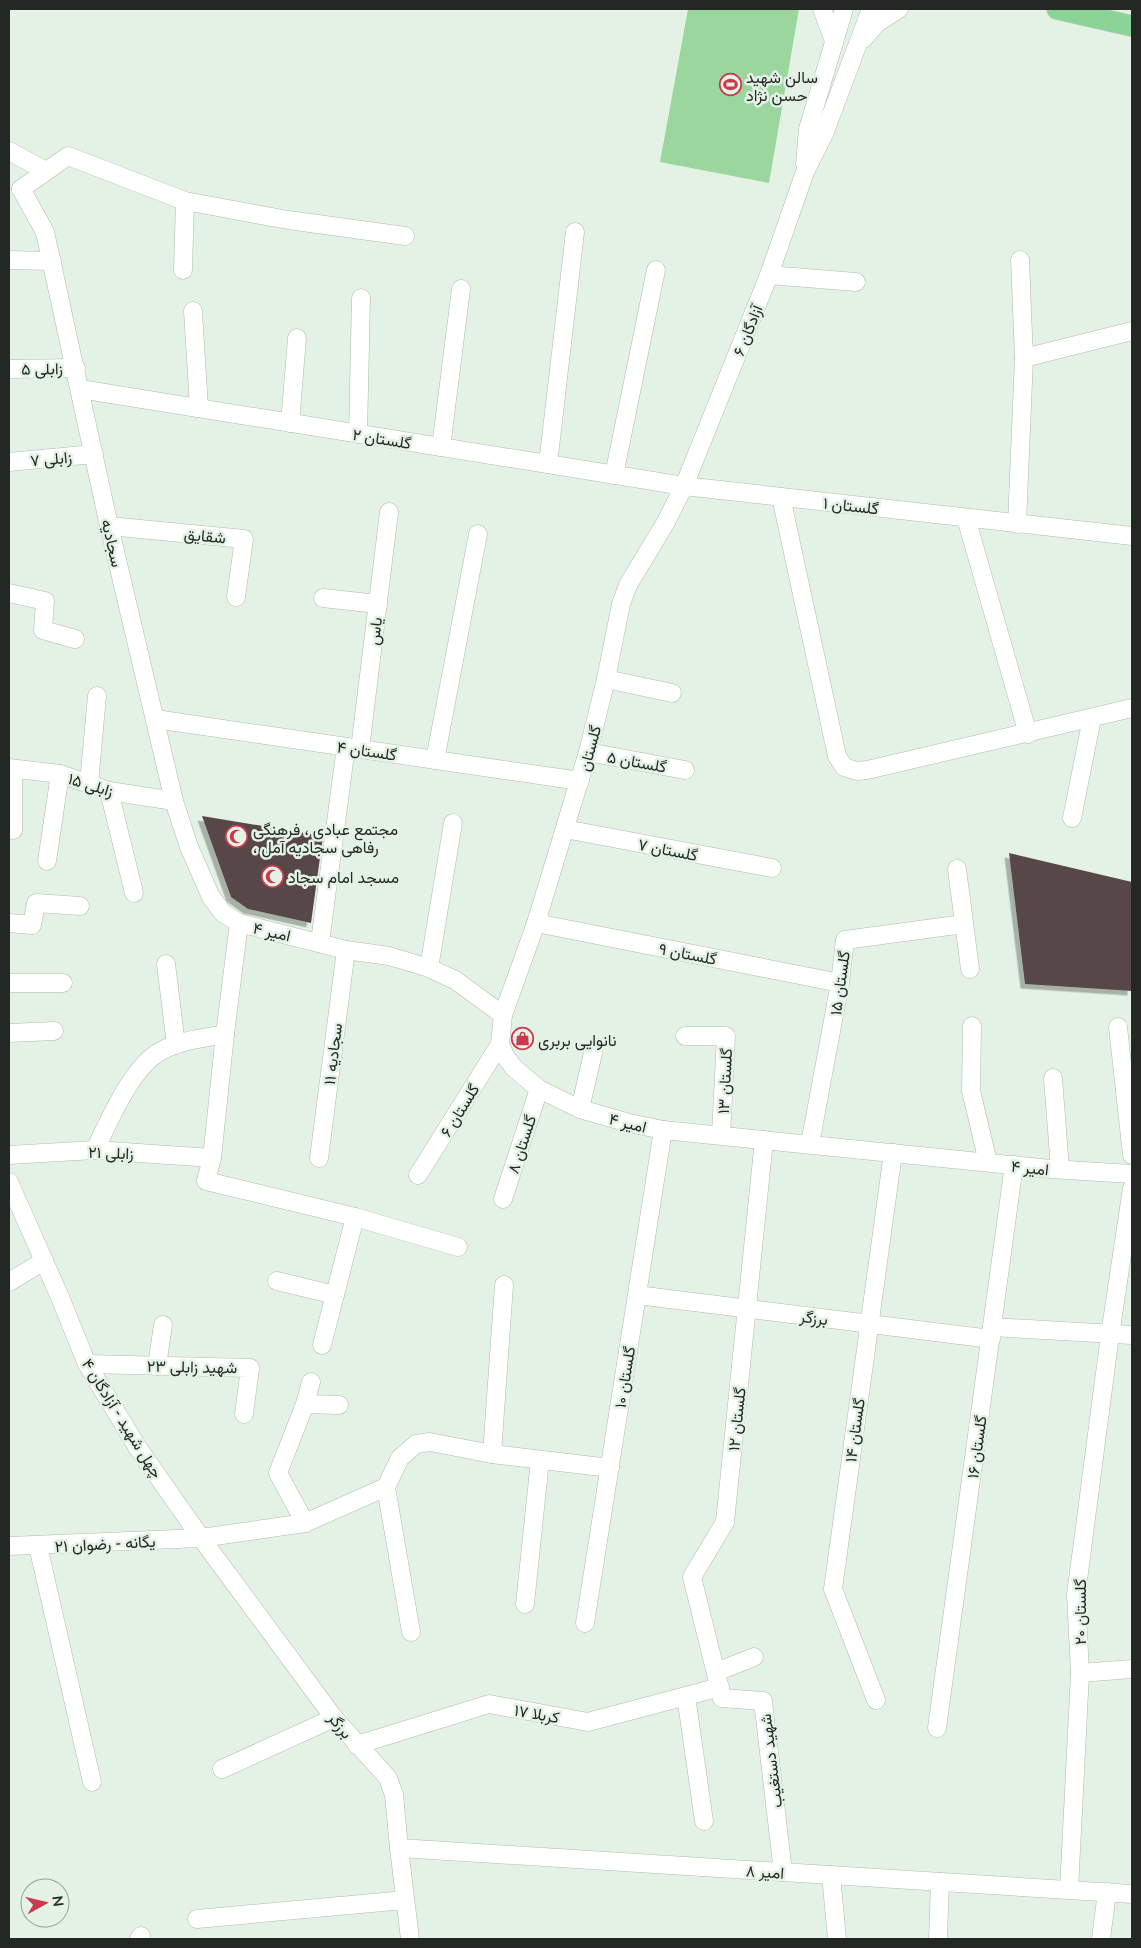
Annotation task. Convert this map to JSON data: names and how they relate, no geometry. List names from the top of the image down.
{
  "streets": {
    "street": [
      "آزادگان ۶",
      "زابلی ۵",
      "گلستان ۲",
      "زابلی ۷",
      "گلستان ۱",
      "شقایق",
      "سجادیه",
      "یاس",
      "گلستان",
      "گلستان ۴",
      "گلستان ۵",
      "زابلی ۱۵",
      "گلستان ۷",
      "امیر ۴",
      "گلستان ۹",
      "گلستان ۱۵",
      "سجادیه ۱۱",
      "گلستان ۱۳",
      "گلستان ۶",
      "گلستان ۸",
      "زابلی ۲۱",
      "برزگر",
      "شهید زابلی ۲۳",
      "گلستان ۱۰",
      "چهل شهید - آزادگان ۴",
      "گلستان ۱۲",
      "گلستان ۱۴",
      "گلستان ۱۶",
      "یگانه - رضوان ۲۱",
      "گلستان ۲۰",
      "کربلا ۱۷",
      "شهید دستغیب",
      "امیر ۸"
    ]
  },
  "crossings": [
    ["آزادگان ۶", "گلستان ۲"],
    ["آزادگان ۶", "گلستان ۱"],
    ["آزادگان ۶", "گلستان"],
    ["زابلی ۵", "سجادیه"],
    ["گلستان ۲", "گلستان ۱"],
    ["گلستان ۲", "سجادیه"],
    ["گلستان ۲", "گلستان"],
    ["زابلی ۷", "سجادیه"],
    ["گلستان ۱", "گلستان"],
    ["شقایق", "سجادیه"],
    ["سجادیه", "گلستان ۴"],
    ["سجادیه", "زابلی ۱۵"],
    ["سجادیه", "امیر ۴"],
    ["یاس", "گلستان ۴"],
    ["یاس", "امیر ۴"],
    ["گلستان", "گلستان ۴"],
    ["گلستان", "گلستان ۵"],
    ["گلستان", "گلستان ۷"],
    ["گلستان", "امیر ۴"],
    ["گلستان", "گلستان ۹"],
    ["امیر ۴", "گلستان ۱۵"],
    ["امیر ۴", "سجادیه ۱۱"],
    ["امیر ۴", "گلستان ۱۳"],
    ["امیر ۴", "گلستان ۶"],
    ["امیر ۴", "گلستان ۸"],
    ["امیر ۴", "گلستان ۱۰"],
    ["امیر ۴", "گلستان ۱۲"],
    ["امیر ۴", "گلستان ۱۴"],
    ["امیر ۴", "گلستان ۱۶"],
    ["گلستان ۹", "گلستان ۱۵"],
    ["برزگر", "گلستان ۱۰"],
    ["برزگر", "چهل شهید - آزادگان ۴"],
    ["برزگر", "گلستان ۱۲"],
    ["برزگر", "گلستان ۱۴"],
    ["برزگر", "گلستان ۱۶"],
    ["برزگر", "یگانه - رضوان ۲۱"],
    ["برزگر", "گلستان ۲۰"],
    ["برزگر", "کربلا ۱۷"],
    ["برزگر", "امیر ۸"],
    ["شهید زابلی ۲۳", "چهل شهید - آزادگان ۴"],
    ["چهل شهید - آزادگان ۴", "یگانه - رضوان ۲۱"],
    ["گلستان ۱۲", "کربلا ۱۷"],
    ["گلستان ۱۲", "شهید دستغیب"],
    ["گلستان ۲۰", "امیر ۸"],
    ["کربلا ۱۷", "شهید دستغیب"],
    ["شهید دستغیب", "امیر ۸"]
  ],
  "places": {
    "sports": ["سالن شهید حسن نژاد"],
    "mosque": ["مجتمع عبادی ، فرهنگی ، رفاهی سجادیه آمل", "مسجد امام سجاد"],
    "shop": ["نانوایی بربری"]
  },
  "north": "right"
}
